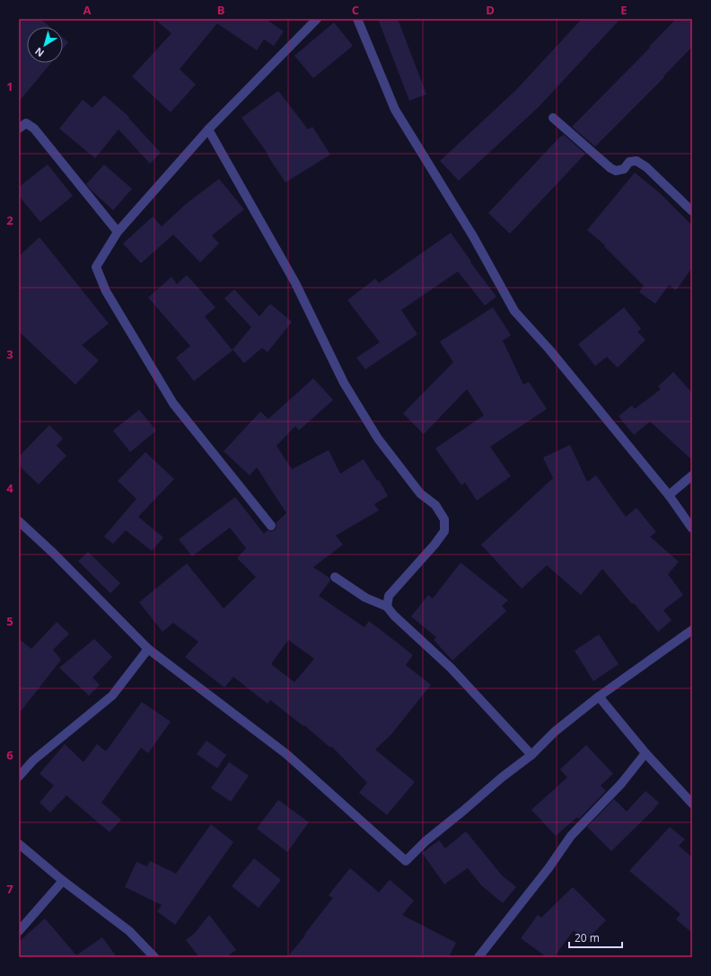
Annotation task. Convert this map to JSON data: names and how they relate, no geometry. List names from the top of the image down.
{
  "scale_bar": "20 m",
  "north": "bottom left",
  "grid": {
    "columns": [
      "A",
      "B",
      "C",
      "D",
      "E"
    ],
    "rows": [
      "1",
      "2",
      "3",
      "4",
      "5",
      "6",
      "7"
    ]
  }
}
